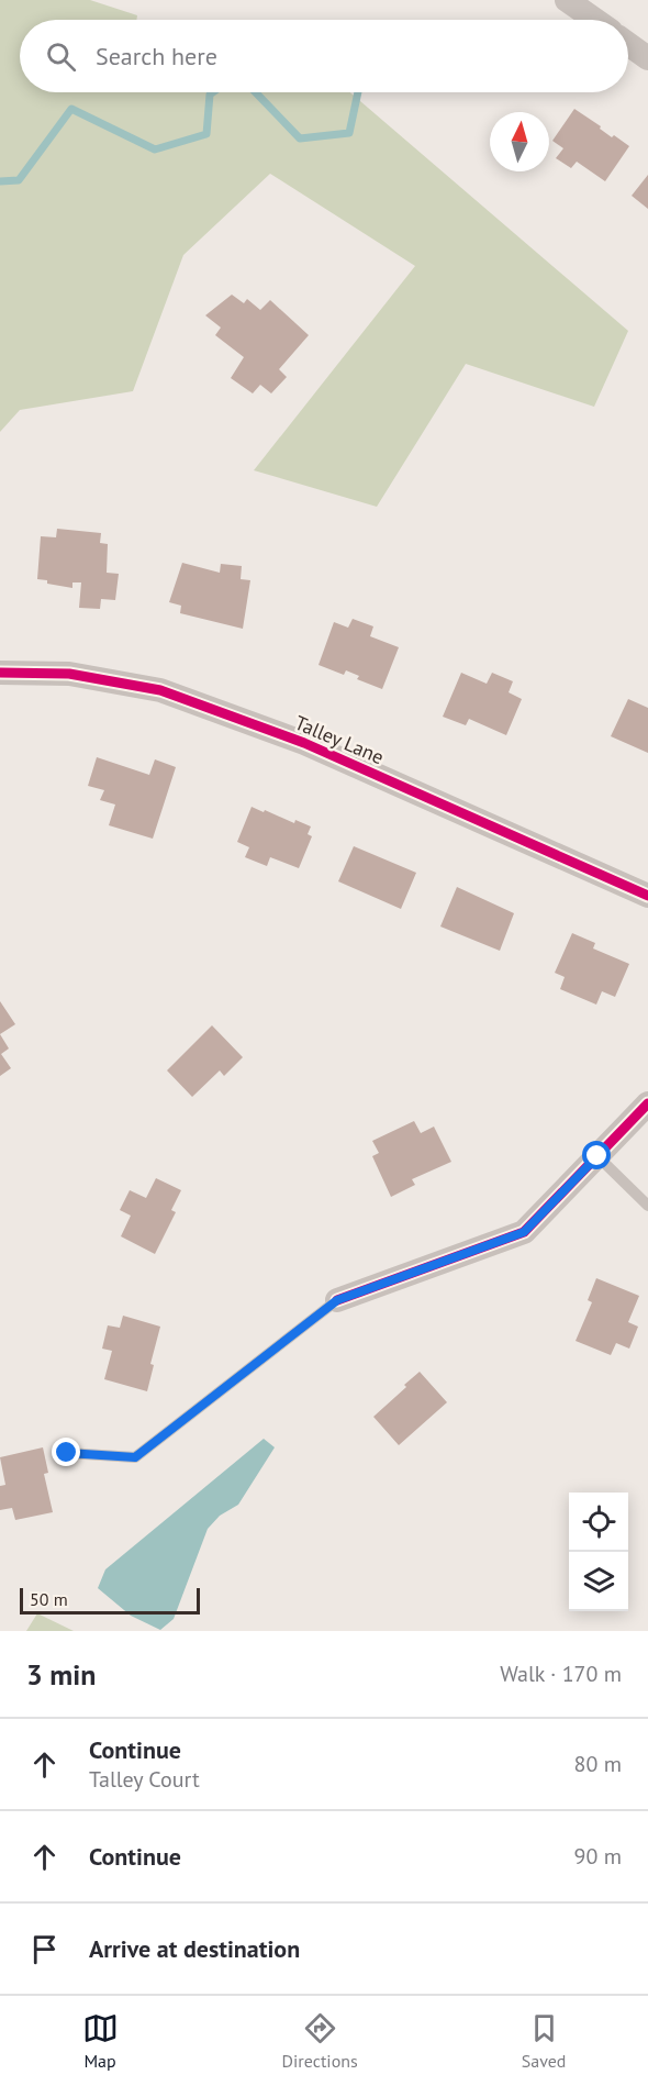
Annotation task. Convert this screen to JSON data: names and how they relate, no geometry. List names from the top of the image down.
{
  "streets": {
    "street": ["Talley Lane"]
  },
  "scale_bar": "50 m",
  "north": "top",
  "page": {
    "search": "Search here",
    "scale": "50 m",
    "heading": ["3 min", "Walk · 170 m"],
    "list": [
      ["Continue", "Talley Court", "80 m"],
      ["Continue", "90 m"],
      "Arrive at destination"
    ],
    "nav": ["Map", "Directions", "Saved"]
  }
}
